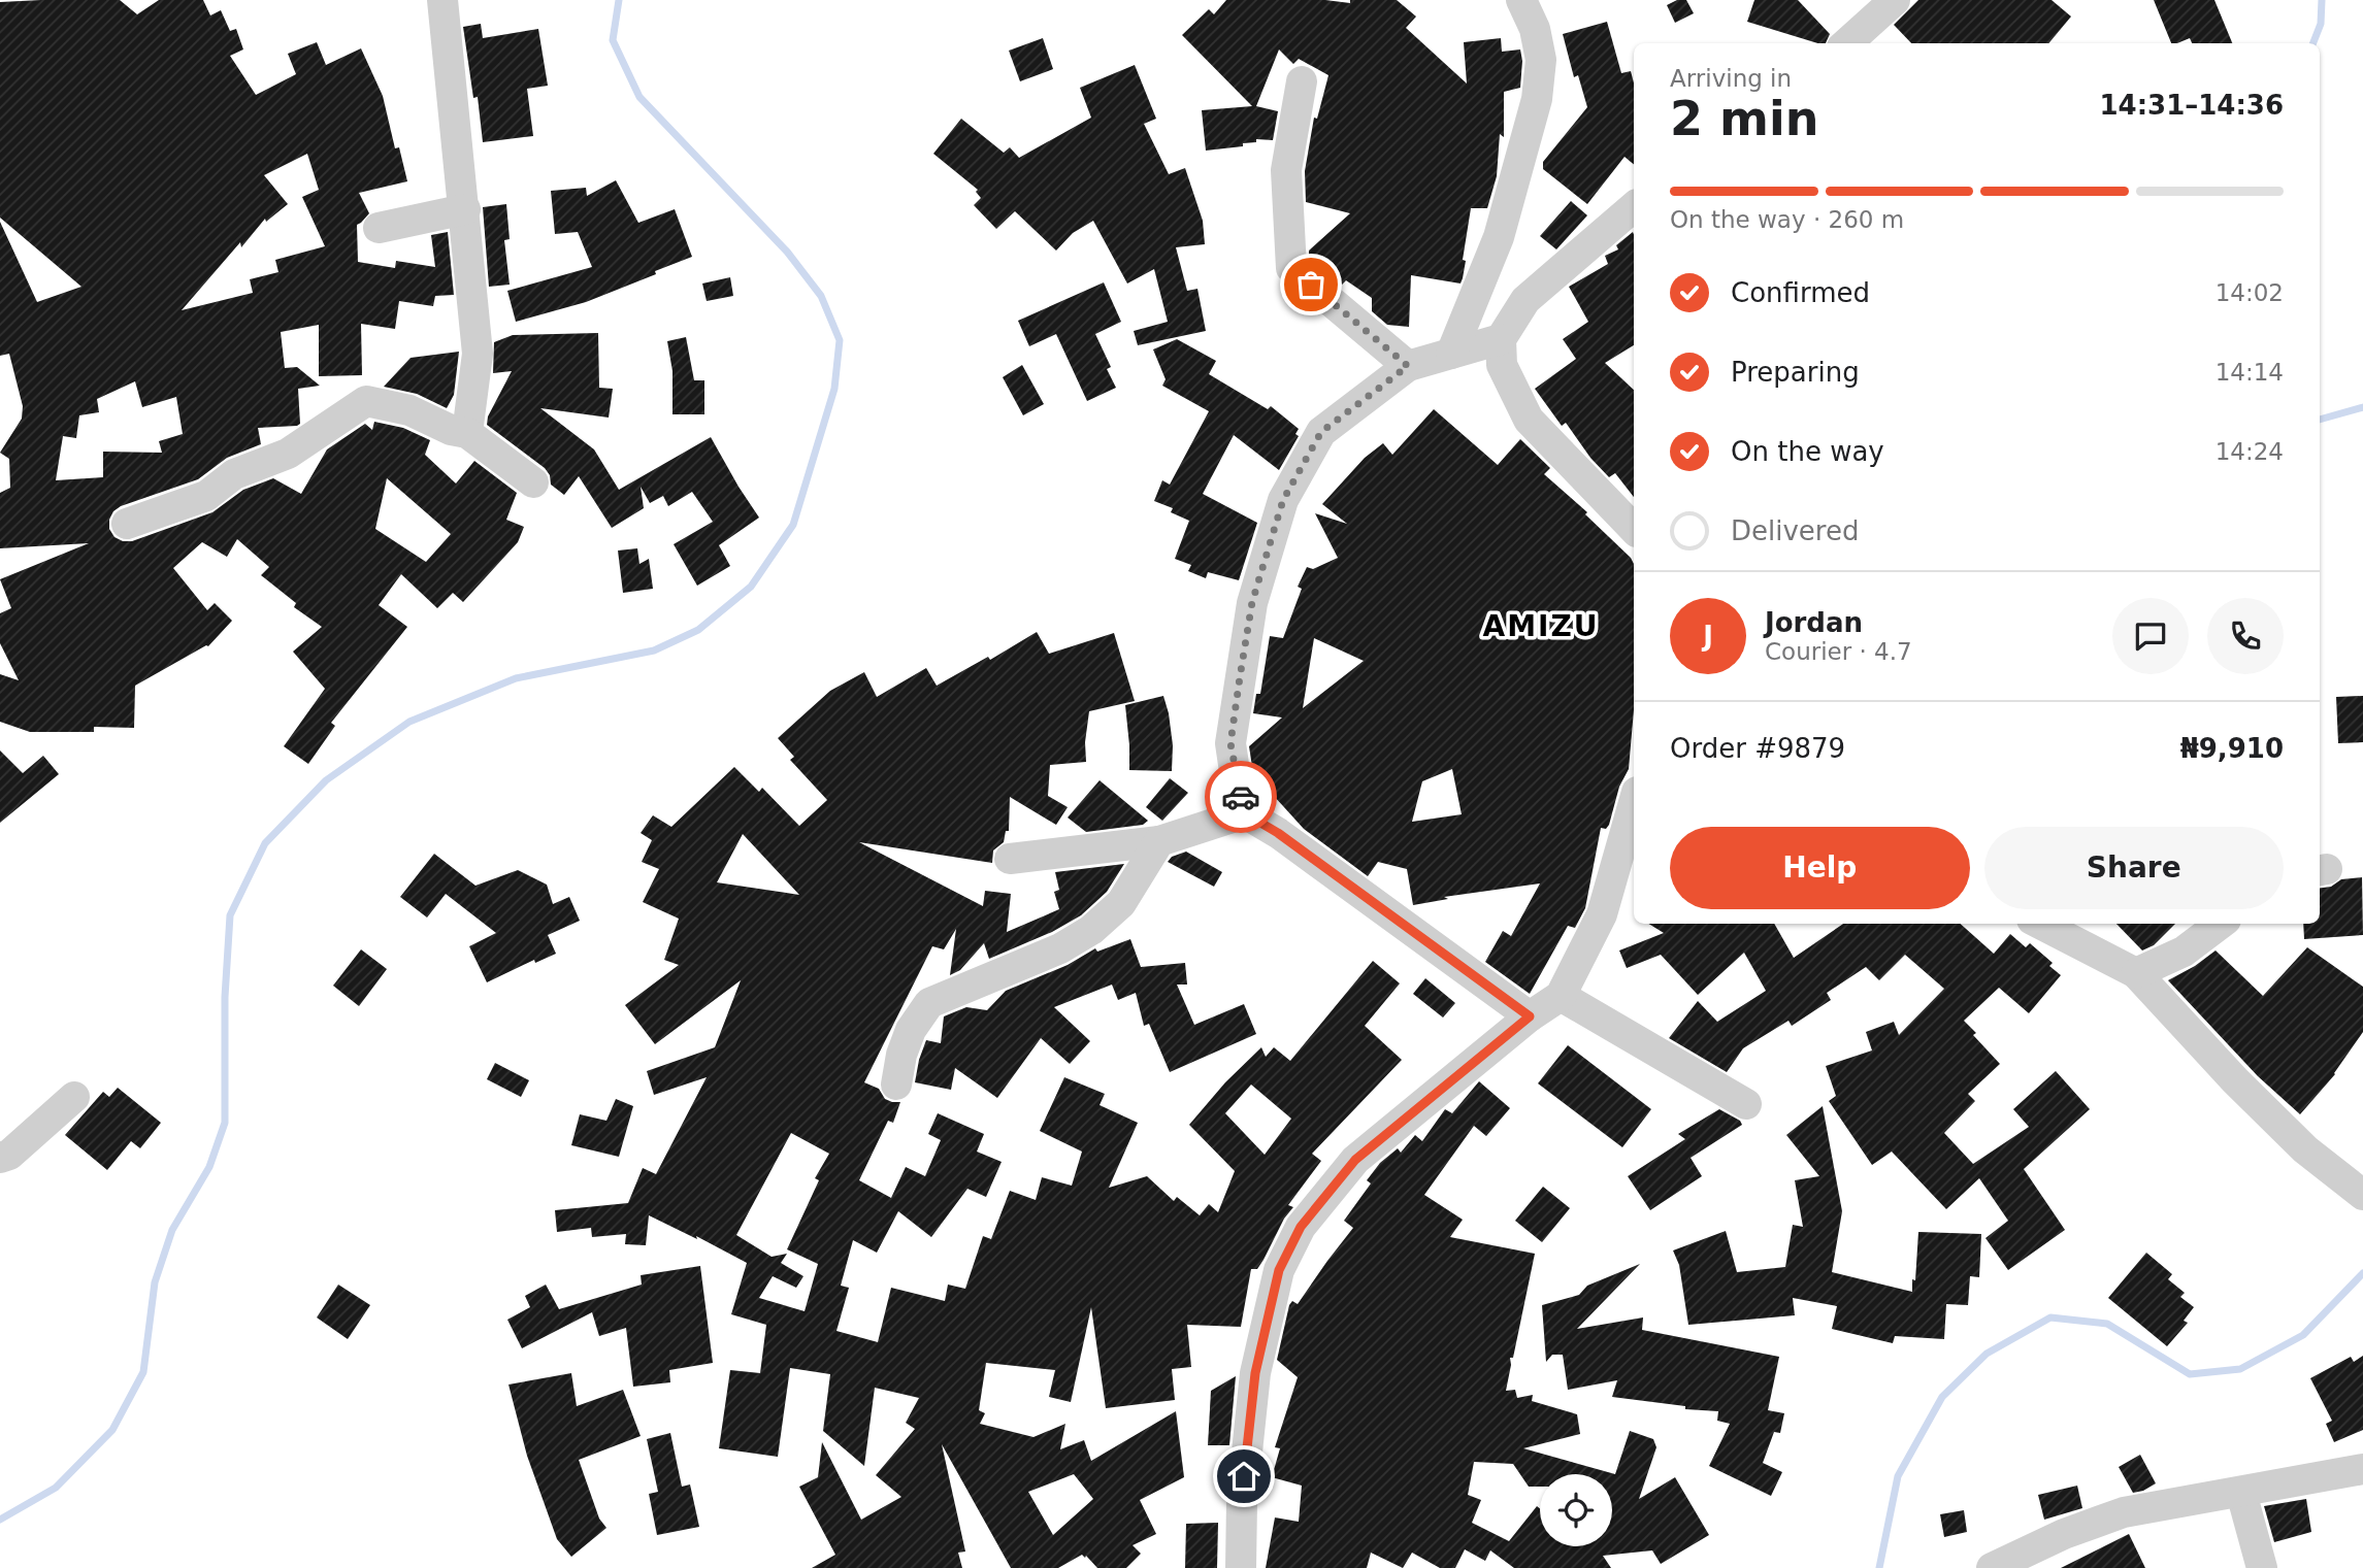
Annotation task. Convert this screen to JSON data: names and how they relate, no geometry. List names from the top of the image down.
{
  "districts": ["AMIZU"],
  "page": {
    "heading": ["2 min", "Arriving in", "14:31–14:36"],
    "panel": [
      "Jordan",
      "Courier · 4.7",
      "Order #9879",
      "₦9,910"
    ],
    "bar": "On the way · 260 m",
    "list": [
      ["Confirmed", "14:02"],
      ["Preparing", "14:14"],
      ["On the way", "14:24"],
      "Delivered"
    ],
    "round": "J",
    "buttons": ["Help", "Share"]
  }
}
